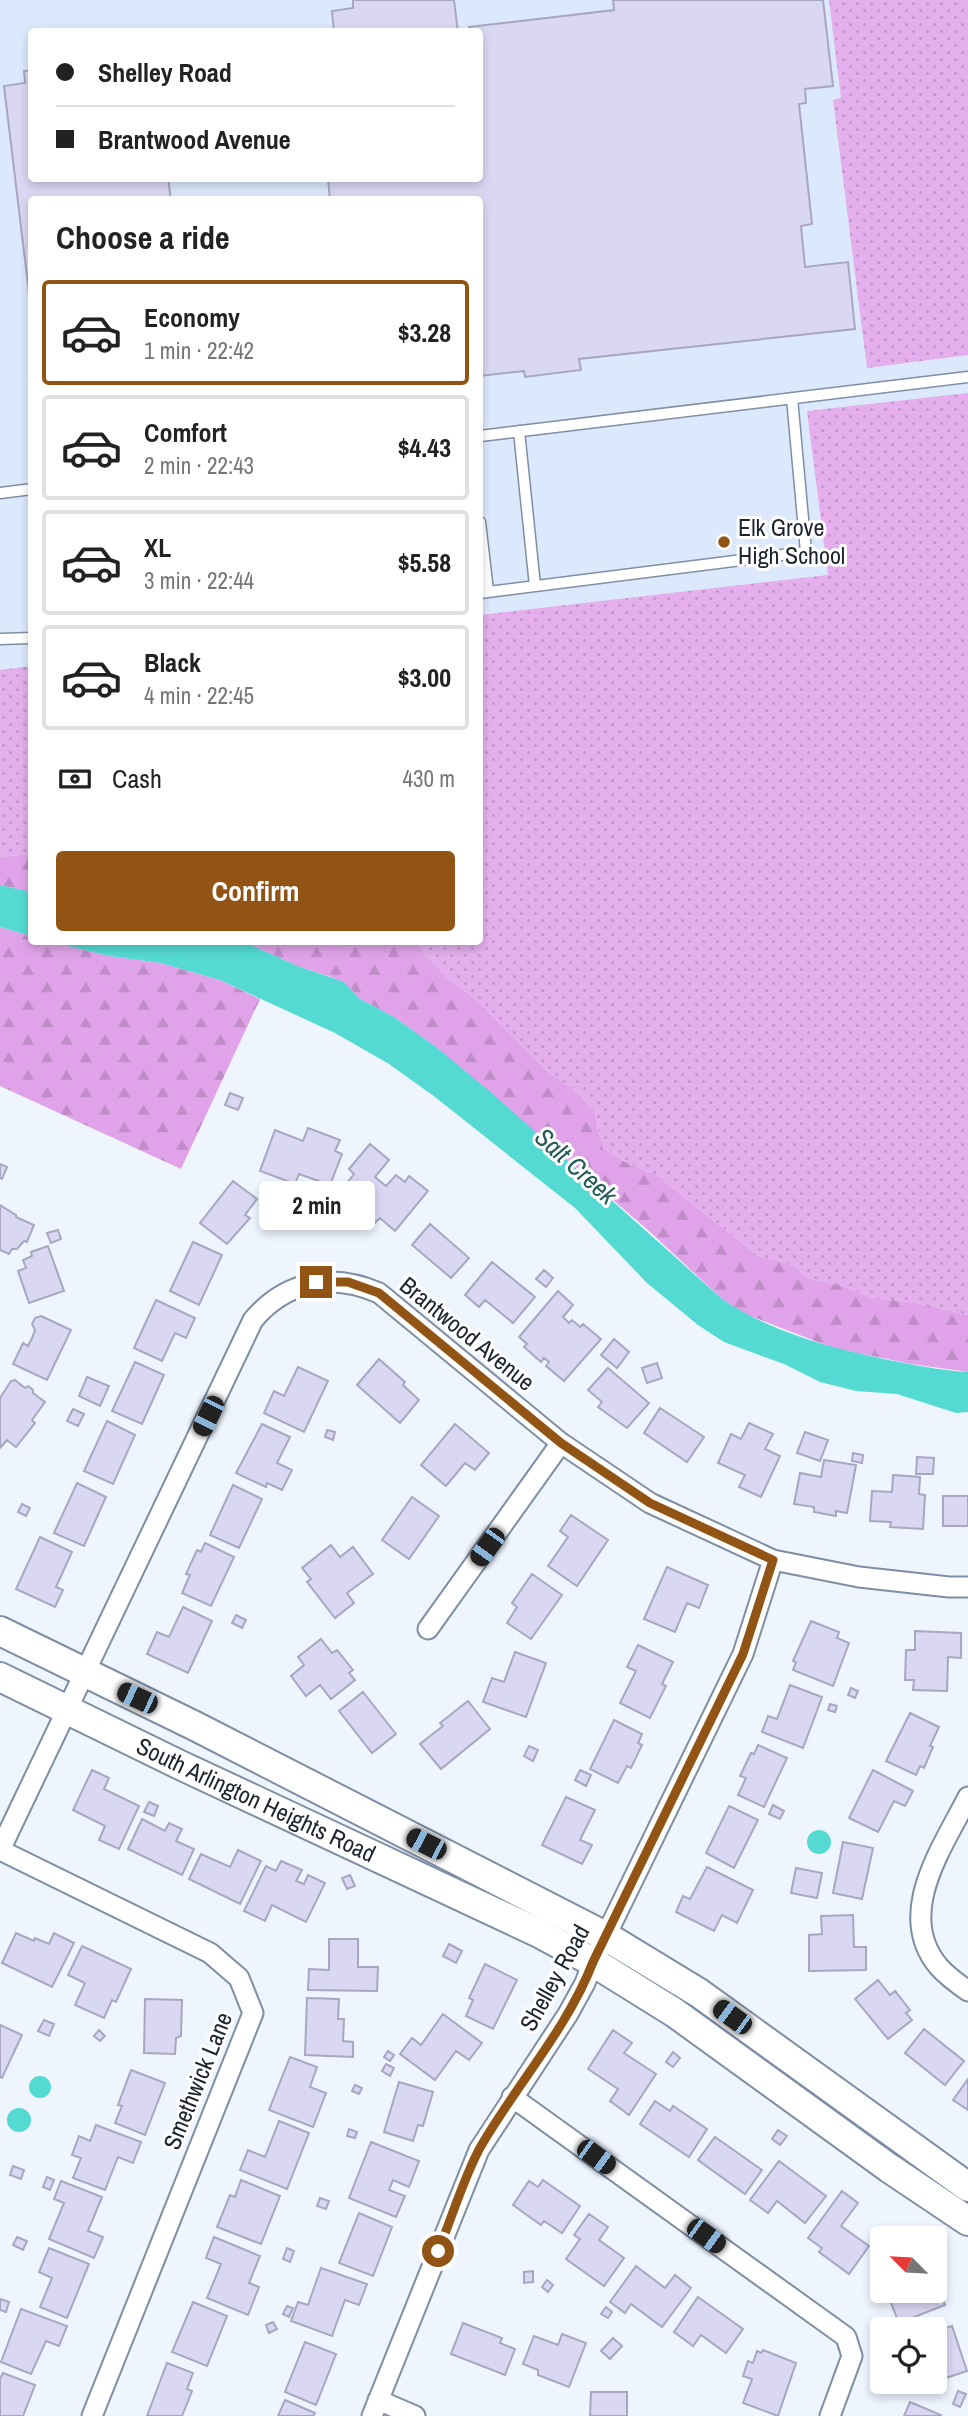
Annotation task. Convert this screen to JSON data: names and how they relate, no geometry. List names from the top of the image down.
{
  "streets": {
    "main road": ["South Arlington Heights Road"],
    "street": ["Brantwood Avenue", "Shelley Road", "Smethwick Lane"]
  },
  "crossings": [
    ["Brantwood Avenue", "South Arlington Heights Road"],
    ["Brantwood Avenue", "Shelley Road"],
    ["Brantwood Avenue", "Smethwick Lane"],
    ["South Arlington Heights Road", "Shelley Road"]
  ],
  "water": ["Salt Creek"],
  "places": ["Elk Grove High School"],
  "north": "top left",
  "page": {
    "banner": ["Shelley Road", "Brantwood Avenue"],
    "heading": "Choose a ride",
    "list": [
      {
        "name": "Economy",
        "note": "1 min · 22:42",
        "value": "$3.28"
      },
      {
        "name": "Comfort",
        "note": "2 min · 22:43",
        "value": "$4.43"
      },
      {
        "name": "XL",
        "note": "3 min · 22:44",
        "value": "$5.58"
      },
      {
        "name": "Black",
        "note": "4 min · 22:45",
        "value": "$3.00"
      }
    ],
    "pay": ["Cash", "430 m"],
    "buttons": "Confirm",
    "bubble": "2 min"
  }
}
